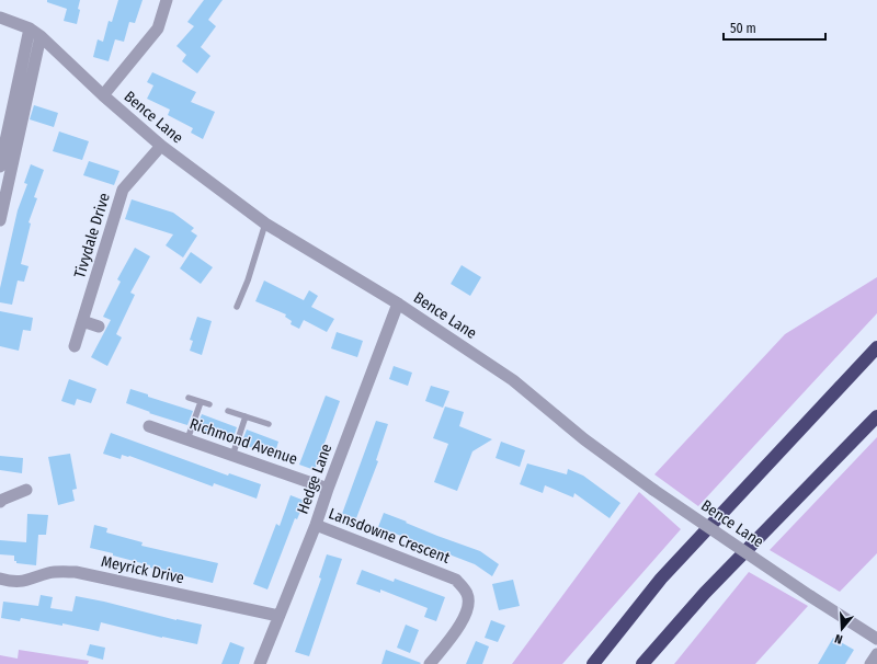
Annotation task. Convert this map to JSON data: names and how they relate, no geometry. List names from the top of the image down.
{
  "streets": {
    "street": [
      "Bence Lane",
      "Tivydale Drive",
      "Richmond Avenue",
      "Hedge Lane",
      "Lansdowne Crescent",
      "Meyrick Drive"
    ]
  },
  "crossings": [
    ["Bence Lane", "Tivydale Drive"],
    ["Bence Lane", "Hedge Lane"],
    ["Richmond Avenue", "Hedge Lane"],
    ["Hedge Lane", "Lansdowne Crescent"],
    ["Hedge Lane", "Meyrick Drive"]
  ],
  "scale_bar": "50 m",
  "north": "bottom"
}
